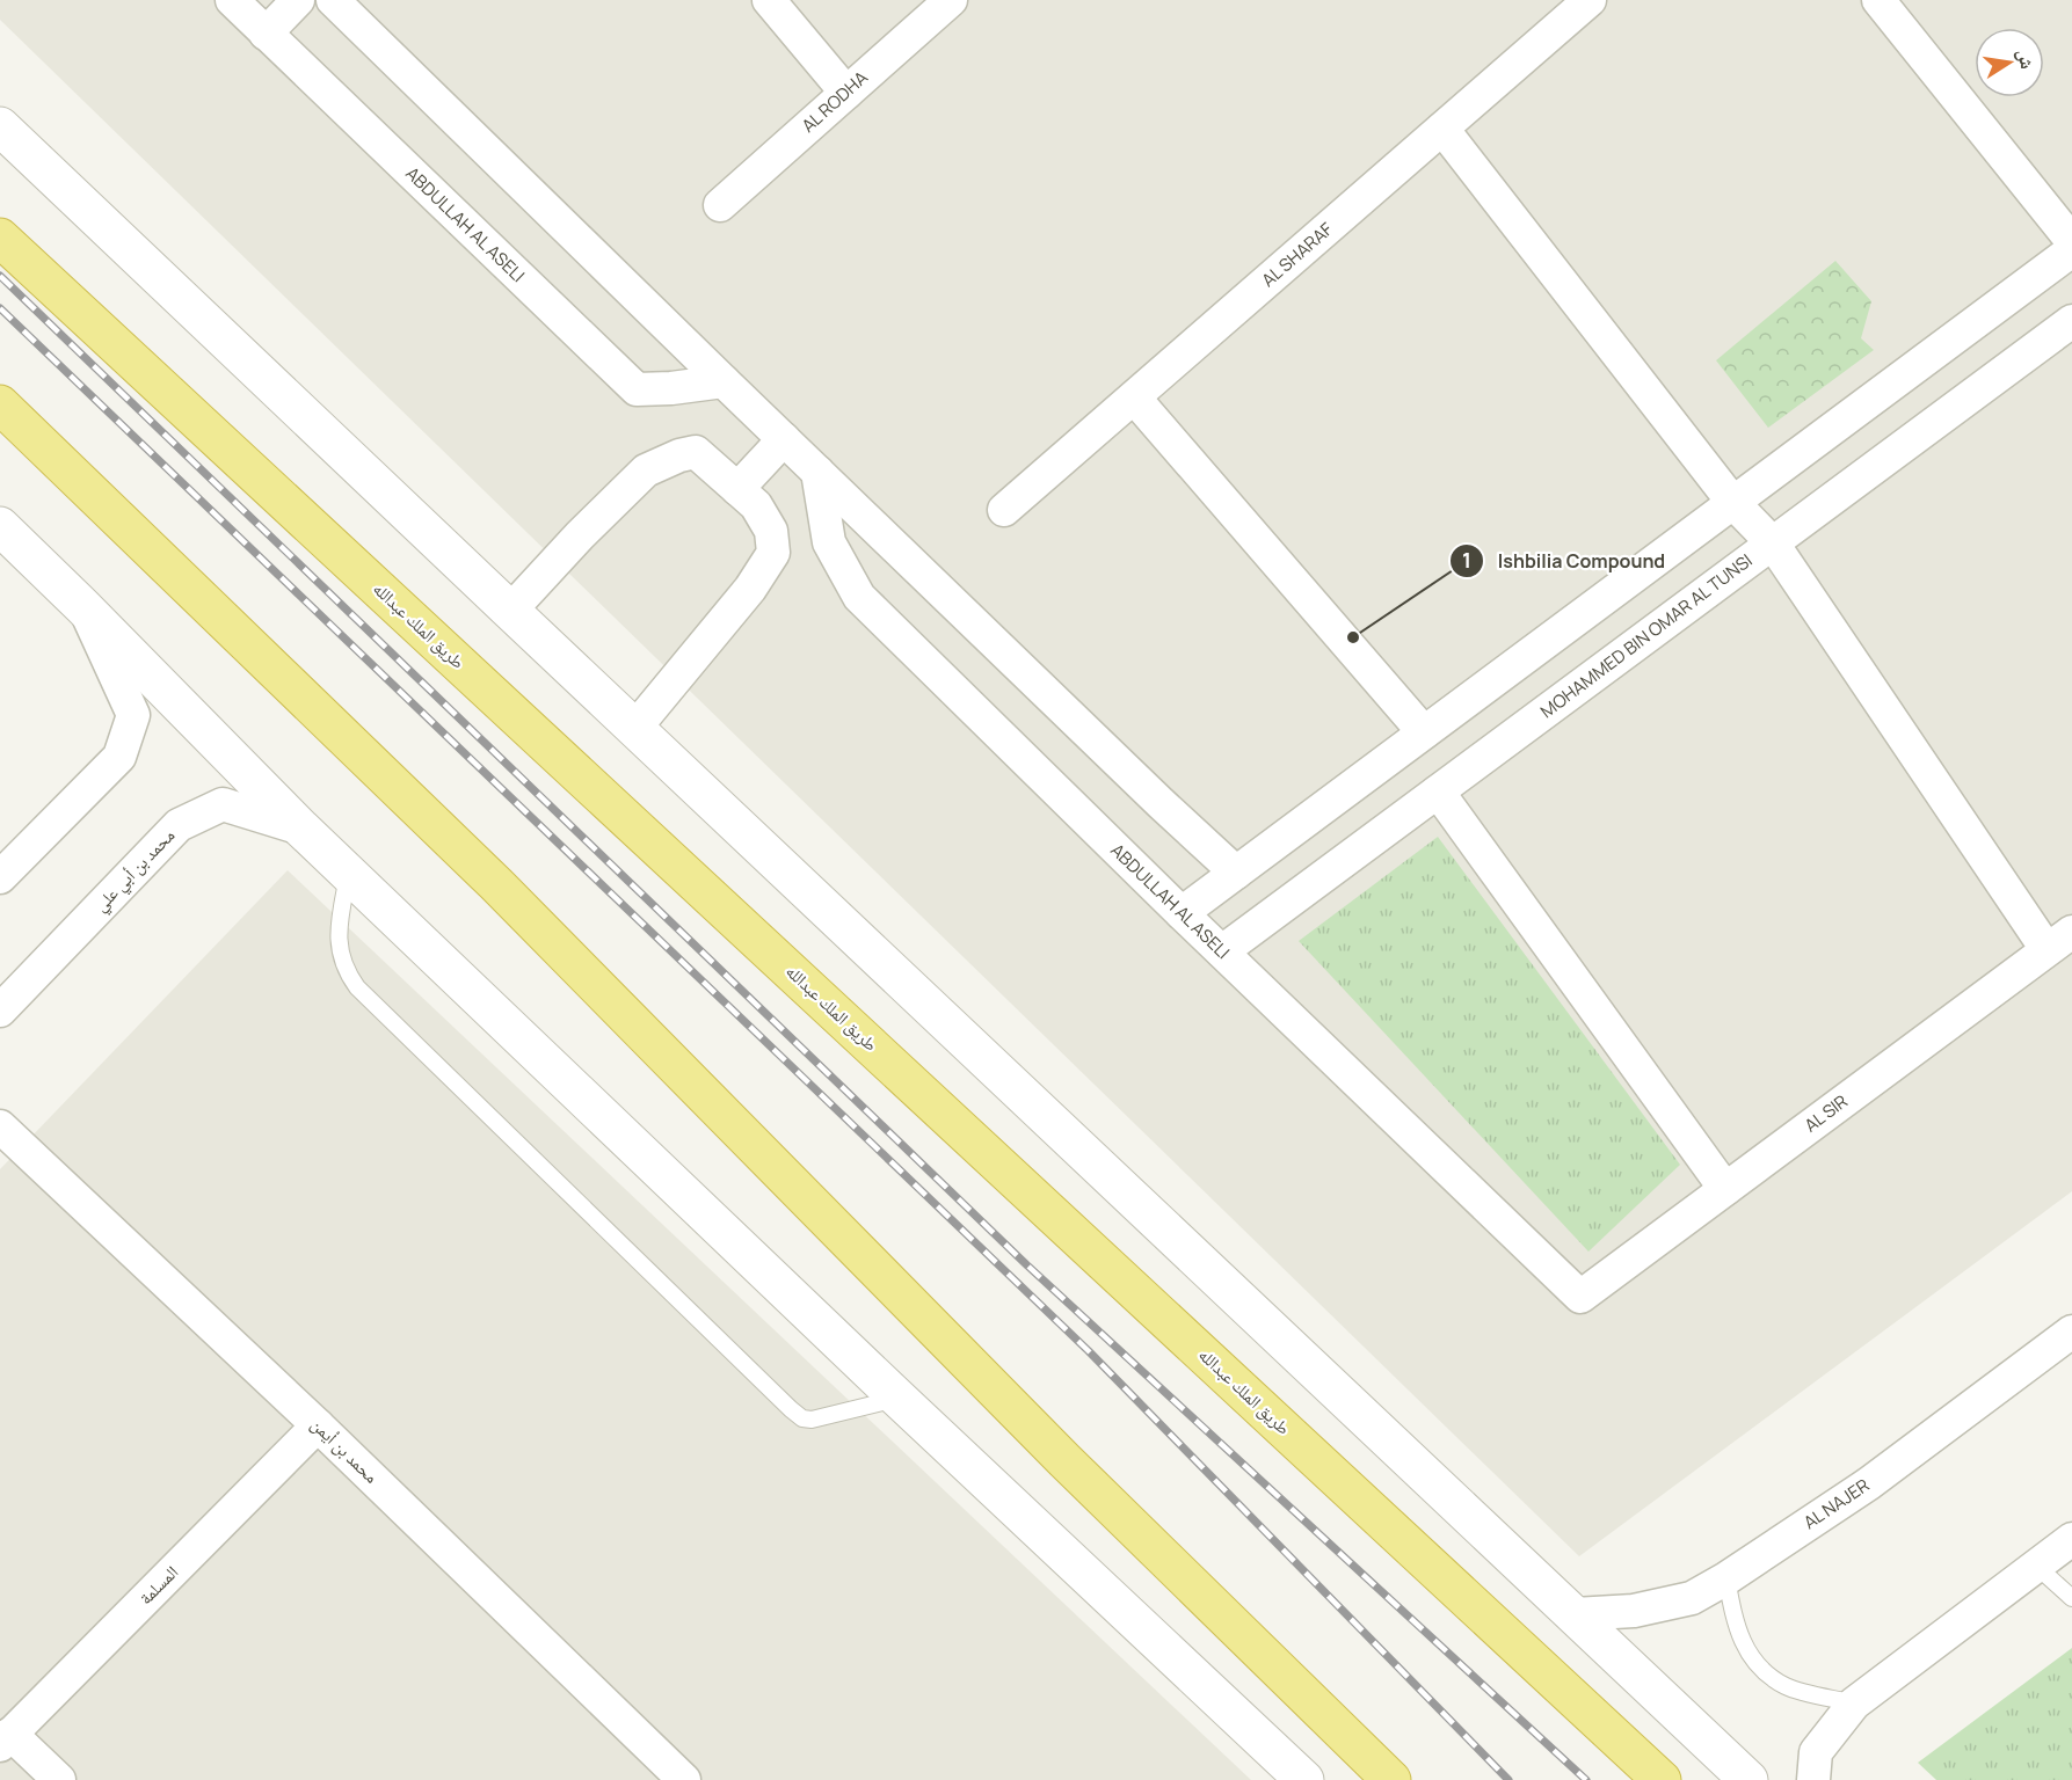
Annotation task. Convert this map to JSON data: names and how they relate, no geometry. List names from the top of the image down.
{
  "streets": {
    "highway": ["طريق الملك عبدالله"],
    "street": [
      "AL RODHA",
      "ABDULLAH AL ASELI",
      "AL SHARAF",
      "MOHAMMED BIN OMAR AL TUNSI",
      "محمد بن أبي علي",
      "AL SIR",
      "محمد بن أيمن",
      "AL NAJER",
      "المسلمة"
    ]
  },
  "crossings": [
    ["ABDULLAH AL ASELI", "MOHAMMED BIN OMAR AL TUNSI"],
    ["ABDULLAH AL ASELI", "AL SIR"],
    ["محمد بن أيمن", "المسلمة"]
  ],
  "places": ["Ishbilia Compound"],
  "north": "right"
}
